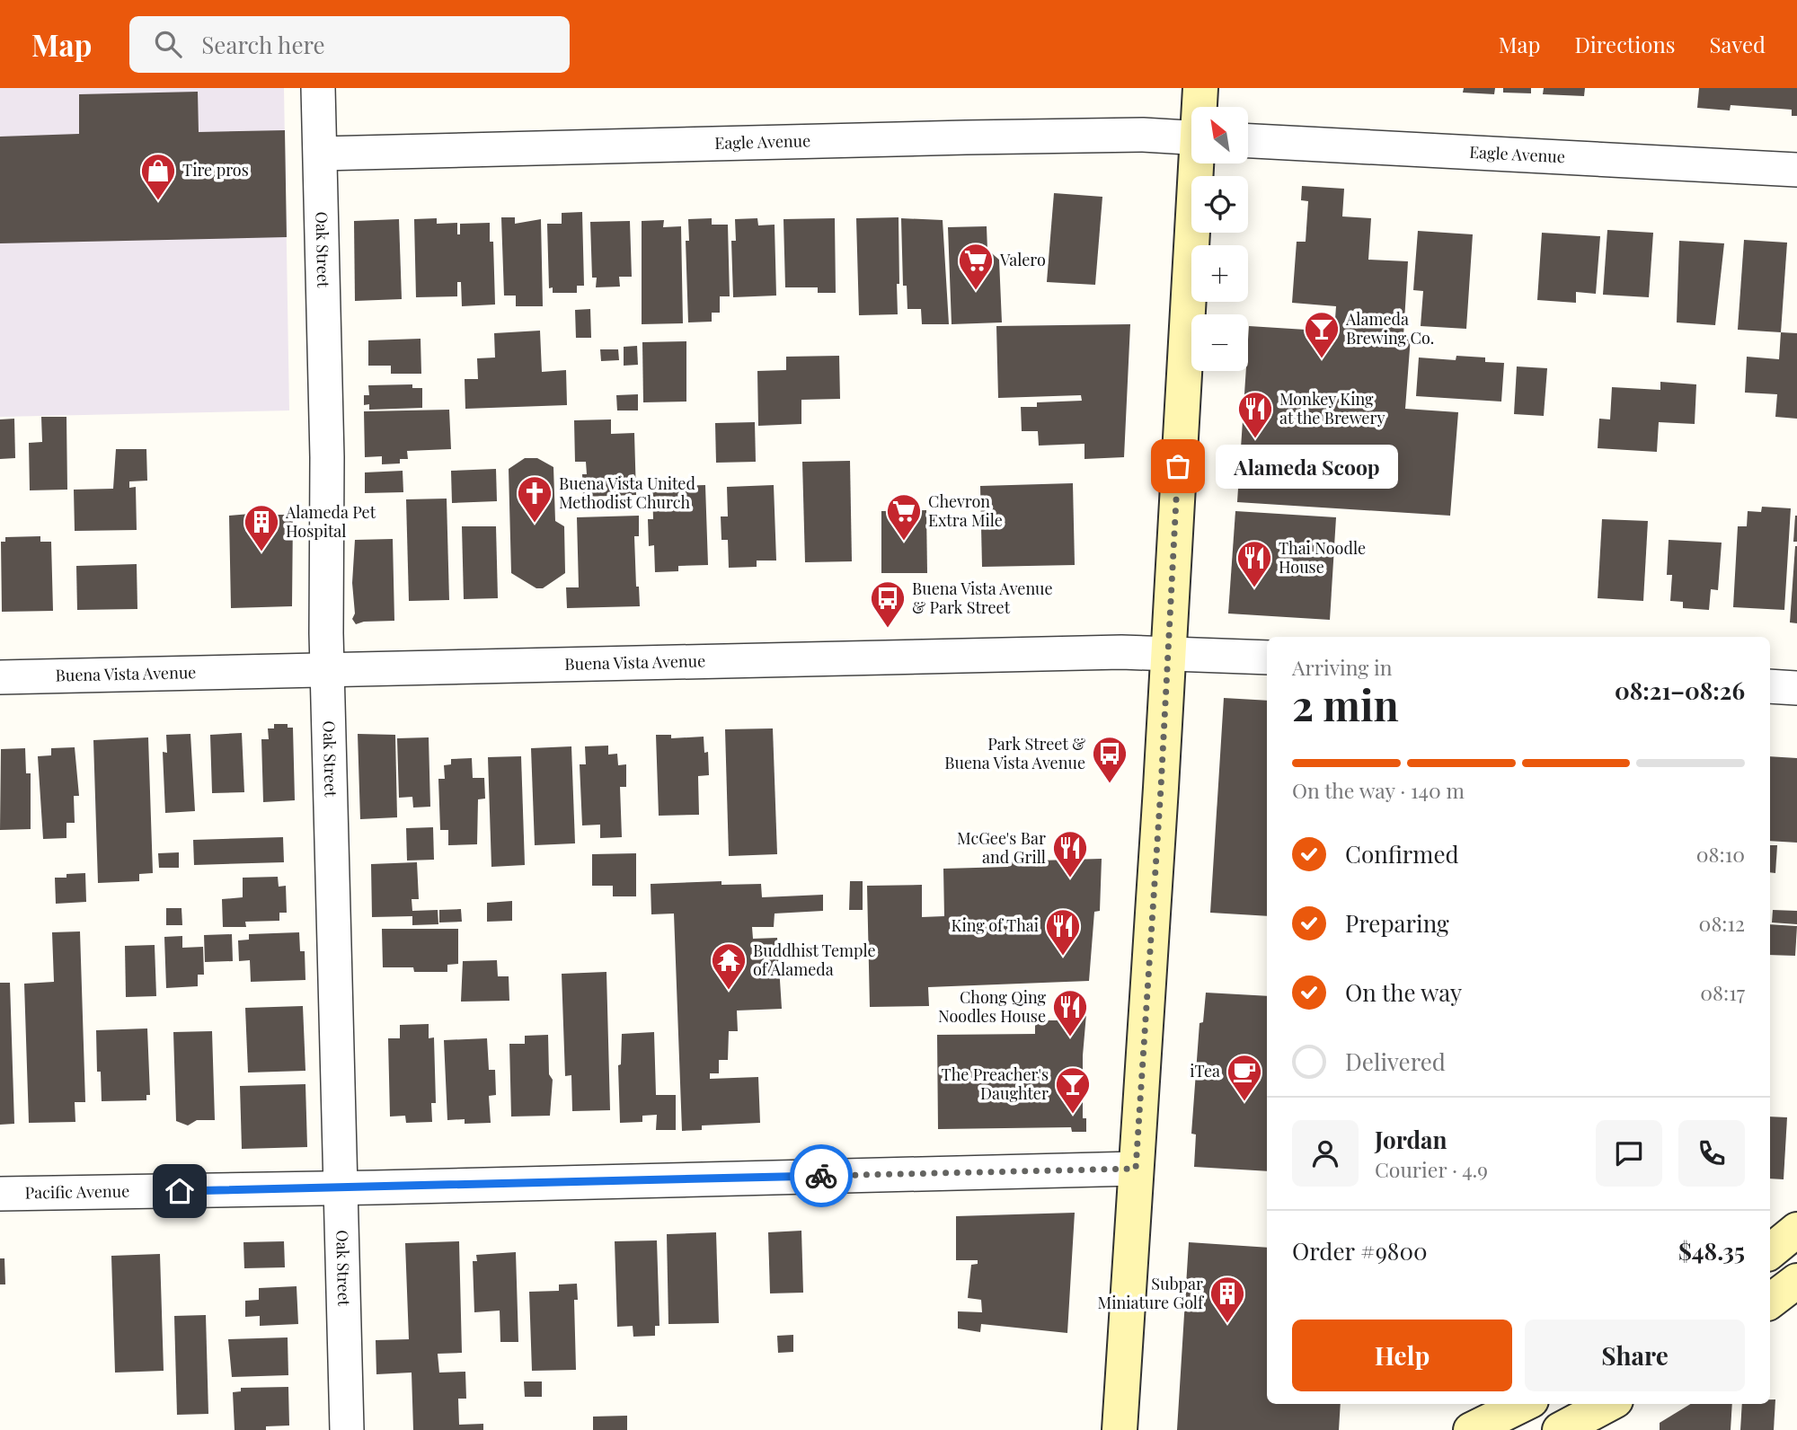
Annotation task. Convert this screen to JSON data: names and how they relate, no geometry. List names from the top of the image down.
{
  "streets": {
    "street": [
      "Eagle Avenue",
      "Oak Street",
      "Buena Vista Avenue",
      "Pacific Avenue"
    ]
  },
  "crossings": [
    ["Eagle Avenue", "Oak Street"],
    ["Oak Street", "Buena Vista Avenue"],
    ["Oak Street", "Pacific Avenue"]
  ],
  "places": {
    "shop": ["Tire pros"],
    "supermarket": ["Valero", "Chevron Extra Mile"],
    "bar": ["Alameda Brewing Co.", "The Preacher's Daughter"],
    "restaurant": [
      "Monkey King at the Brewery",
      "Thai Noodle House",
      "McGee's Bar and Grill",
      "King of Thai",
      "Chong Qing Noodles House"
    ],
    "other": ["Alameda Scoop"],
    "church": ["Buena Vista United Methodist Church"],
    "building": ["Alameda Pet Hospital", "Subpar Miniature Golf"],
    "bus stop": ["Buena Vista Avenue & Park Street", "Park Street & Buena Vista Avenue"],
    "temple": ["Buddhist Temple of Alameda"],
    "cafe": ["iTea"]
  },
  "north": "top left",
  "page": {
    "header": "Map",
    "search": "Search here",
    "nav": ["Map", "Directions", "Saved"],
    "map_buttons": ["+", "−"],
    "bubble": "Alameda Scoop",
    "heading": ["2 min", "Arriving in", "08:21–08:26"],
    "panel": [
      "Jordan",
      "Courier · 4.9",
      "Order #9800",
      "$48.35"
    ],
    "bar": "On the way · 140 m",
    "list": [
      ["Confirmed", "08:10"],
      ["Preparing", "08:12"],
      ["On the way", "08:17"],
      "Delivered"
    ],
    "buttons": ["Help", "Share"]
  }
}
